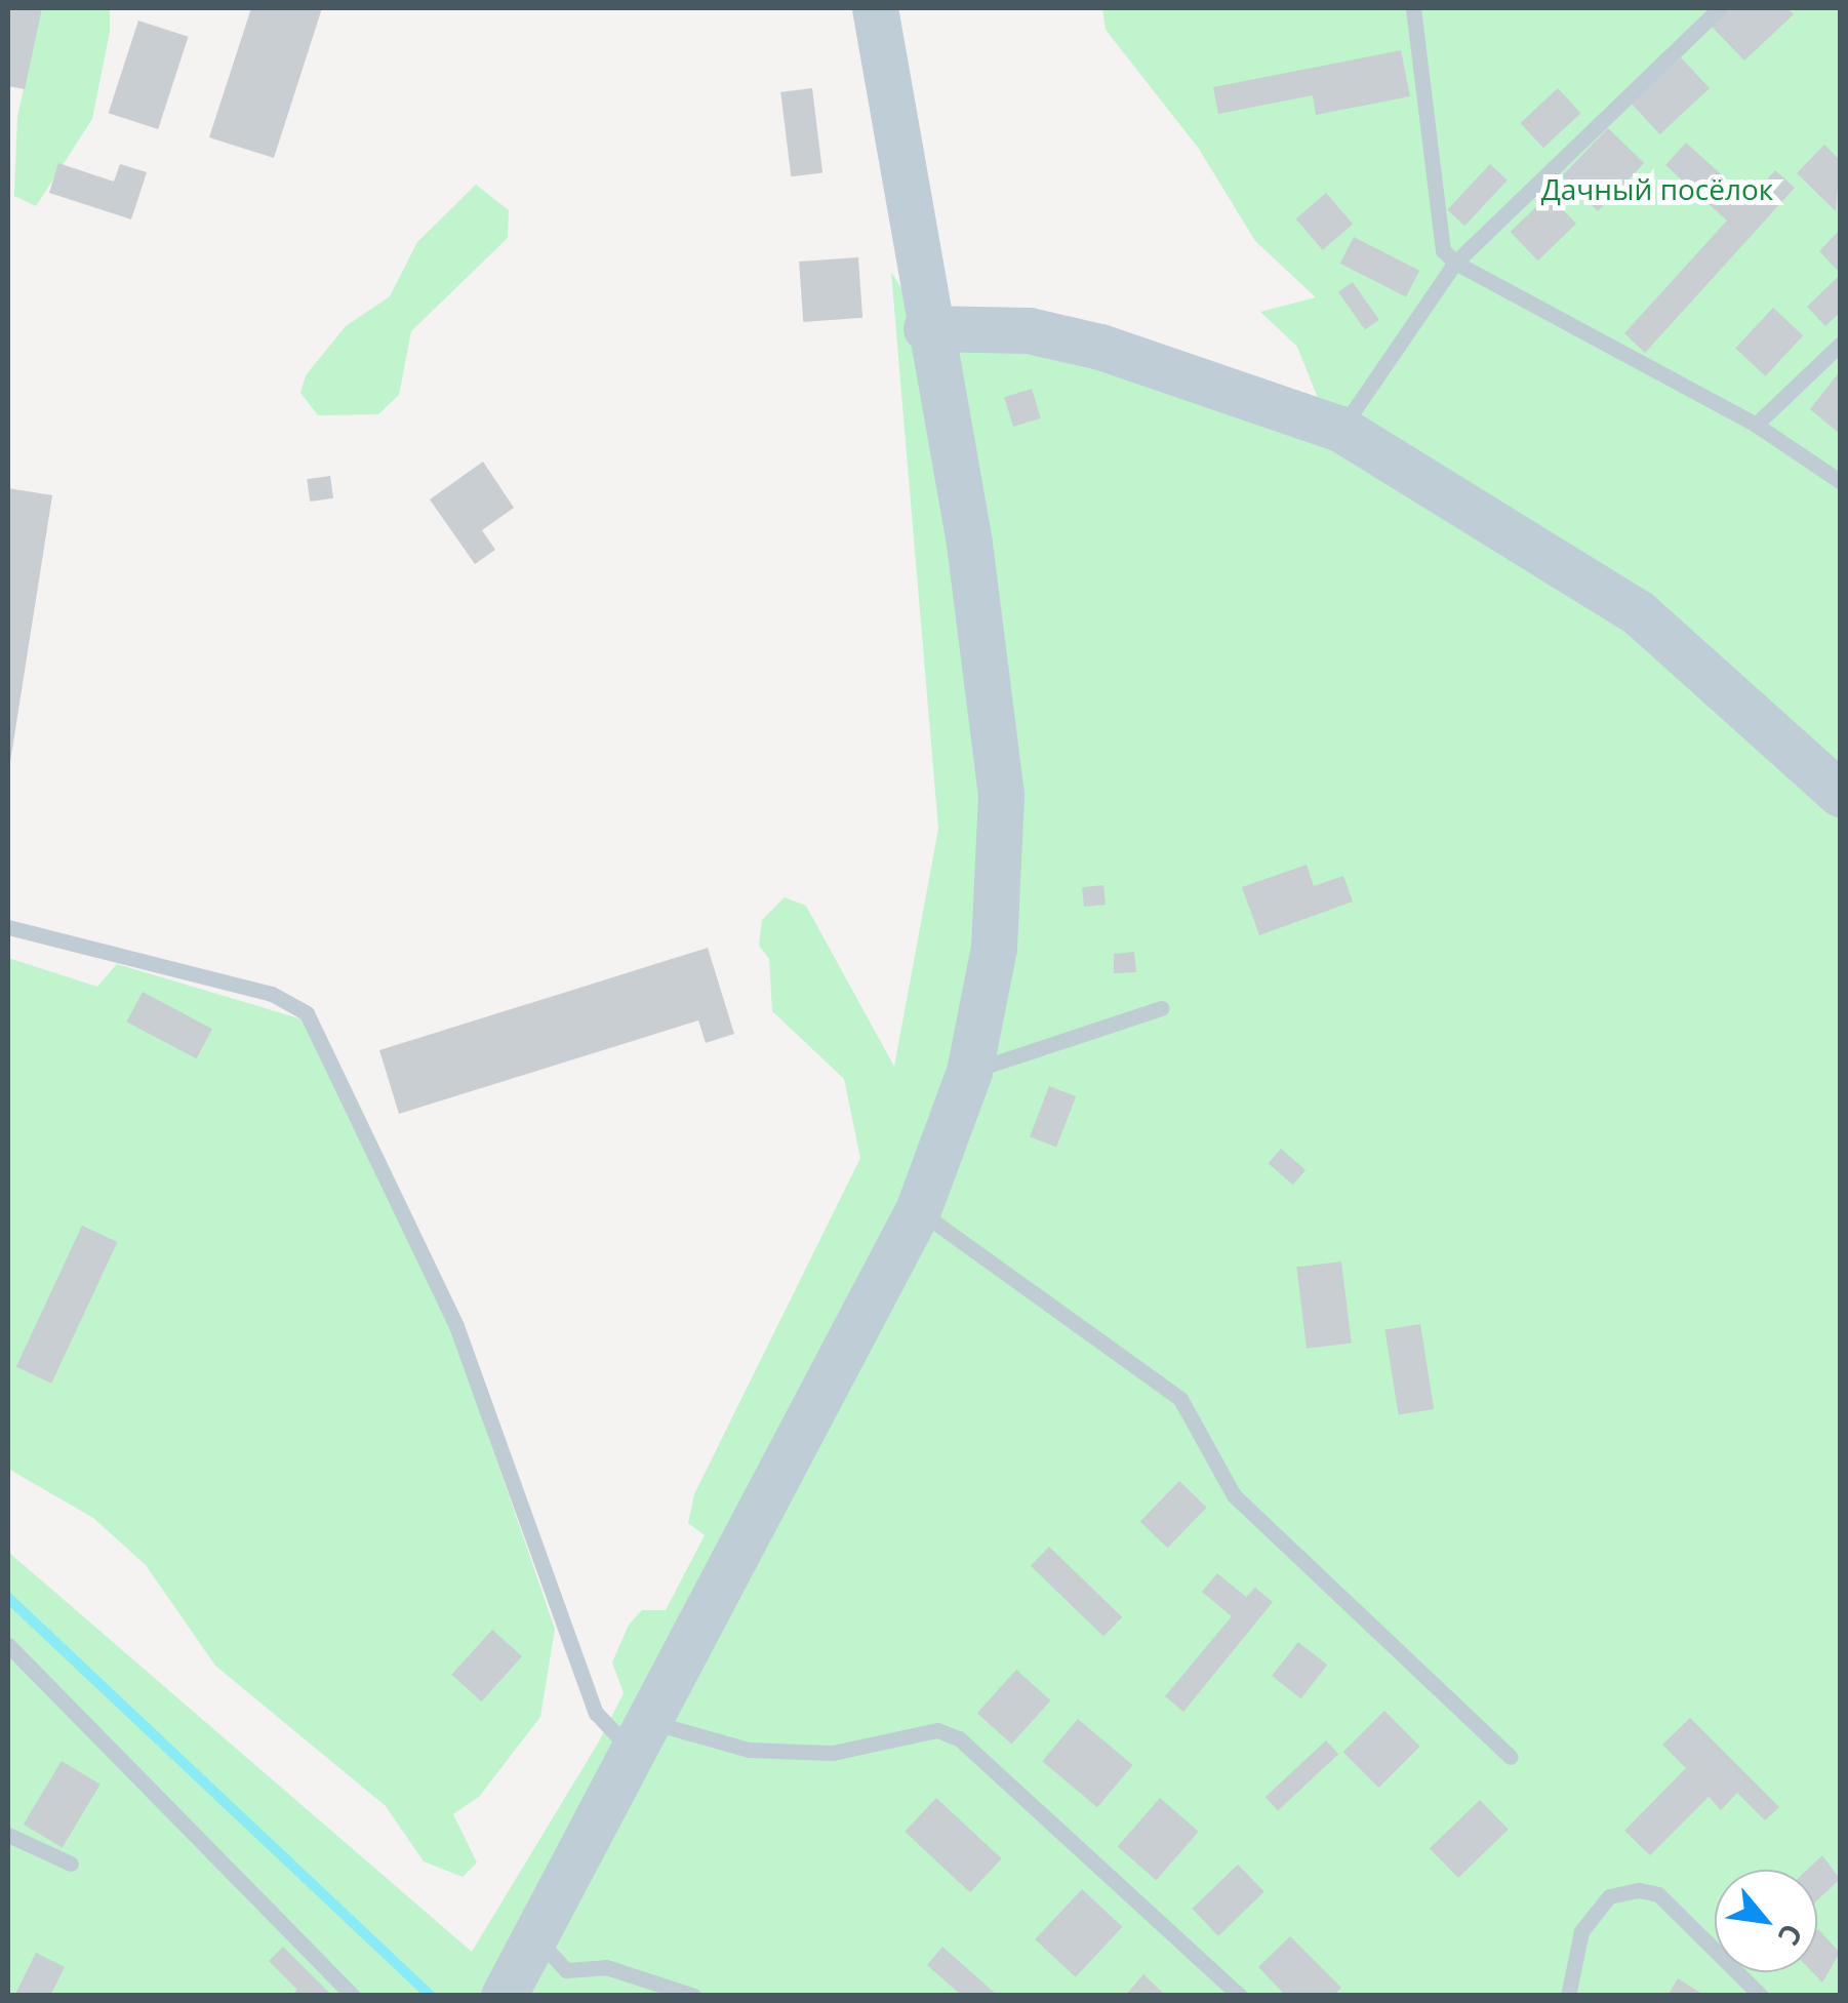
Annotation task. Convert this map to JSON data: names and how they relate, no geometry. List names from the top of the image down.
{
  "parks": ["Дачный посёлок"],
  "north": "bottom right"
}
